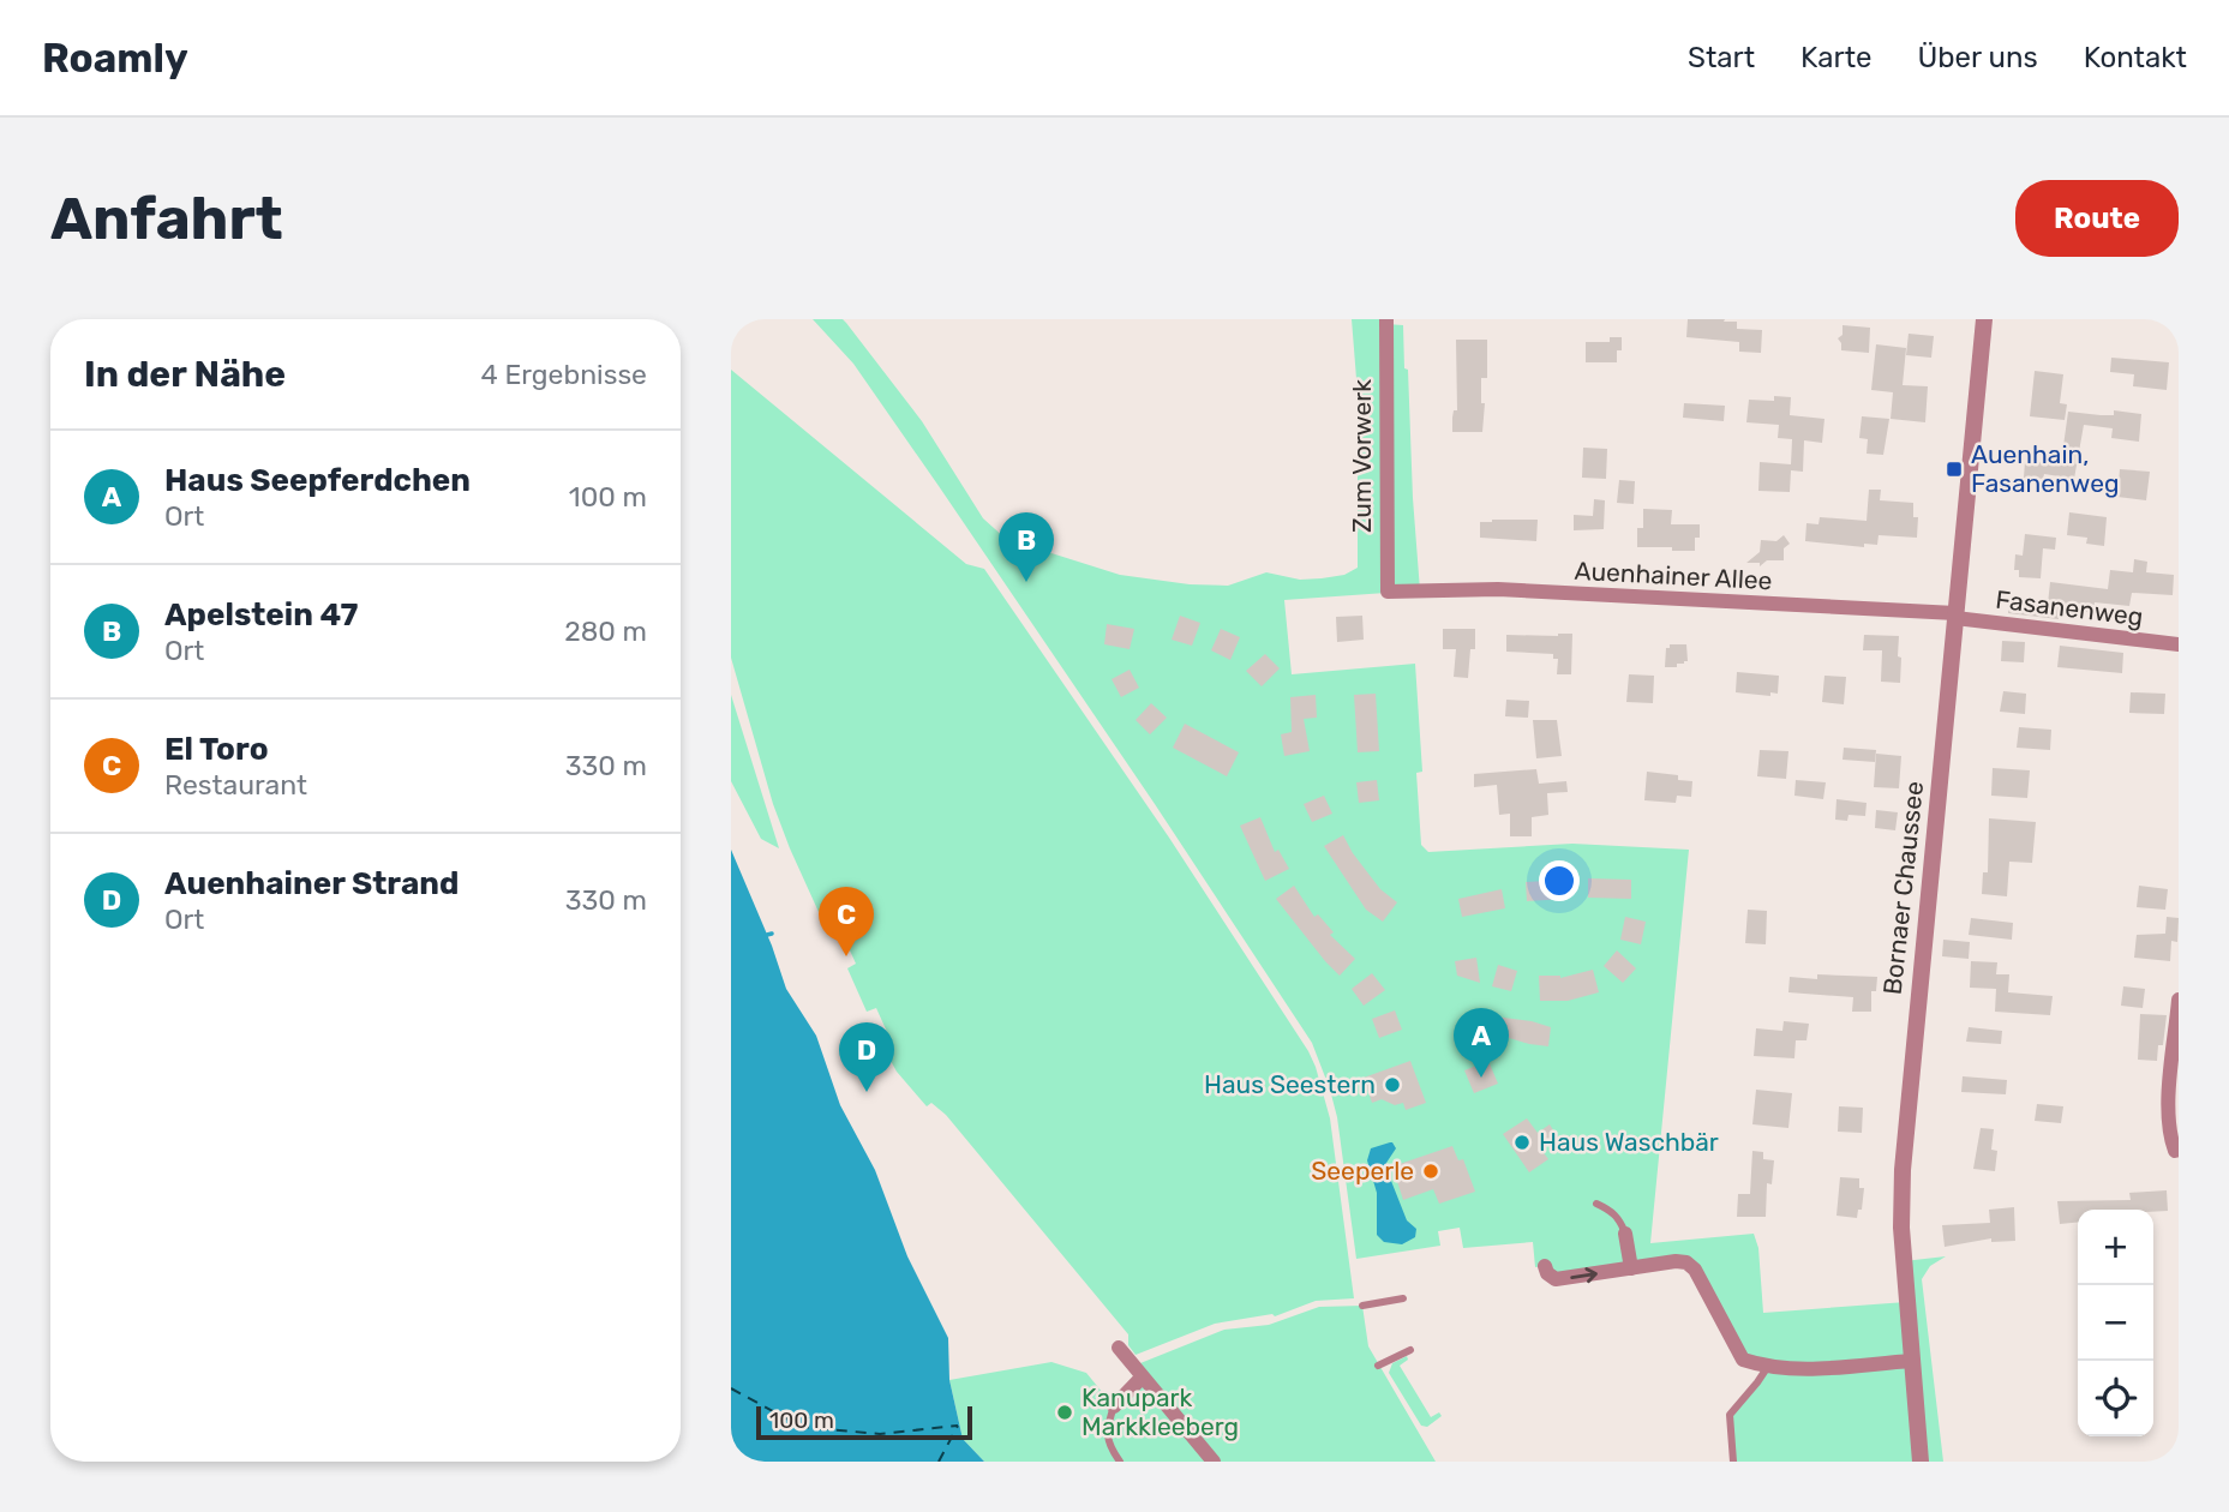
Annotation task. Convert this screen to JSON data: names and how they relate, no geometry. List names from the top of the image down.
{
  "streets": {
    "street": [
      "Zum Vorwerk",
      "Auenhainer Allee",
      "Fasanenweg",
      "Bornaer Chaussee"
    ]
  },
  "crossings": [
    ["Zum Vorwerk", "Auenhainer Allee"],
    ["Auenhainer Allee", "Fasanenweg"],
    ["Auenhainer Allee", "Bornaer Chaussee"],
    ["Fasanenweg", "Bornaer Chaussee"]
  ],
  "places": {
    "transit": ["Auenhain, Fasanenweg"],
    "other": [
      "Haus Seestern",
      "Haus Waschbär",
      "Seeperle",
      "Kanupark Markkleeberg"
    ]
  },
  "scale_bar": "100 m",
  "page": {
    "header": "Roamly",
    "nav": [
      "Start",
      "Karte",
      "Über uns",
      "Kontakt"
    ],
    "buttons": "Route",
    "title": "Anfahrt",
    "heading": ["In der Nähe", "4 Ergebnisse"],
    "list": [
      {
        "mark": "A",
        "name": "Haus Seepferdchen",
        "note": "Ort",
        "value": "100 m"
      },
      {
        "mark": "B",
        "name": "Apelstein 47",
        "note": "Ort",
        "value": "280 m"
      },
      {
        "mark": "C",
        "name": "El Toro",
        "note": "Restaurant",
        "value": "330 m"
      },
      {
        "mark": "D",
        "name": "Auenhainer Strand",
        "note": "Ort",
        "value": "330 m"
      }
    ],
    "pins": [
      "B",
      "C",
      "A",
      "D"
    ],
    "map_buttons": ["+", "−"],
    "scale": "100 m"
  }
}
